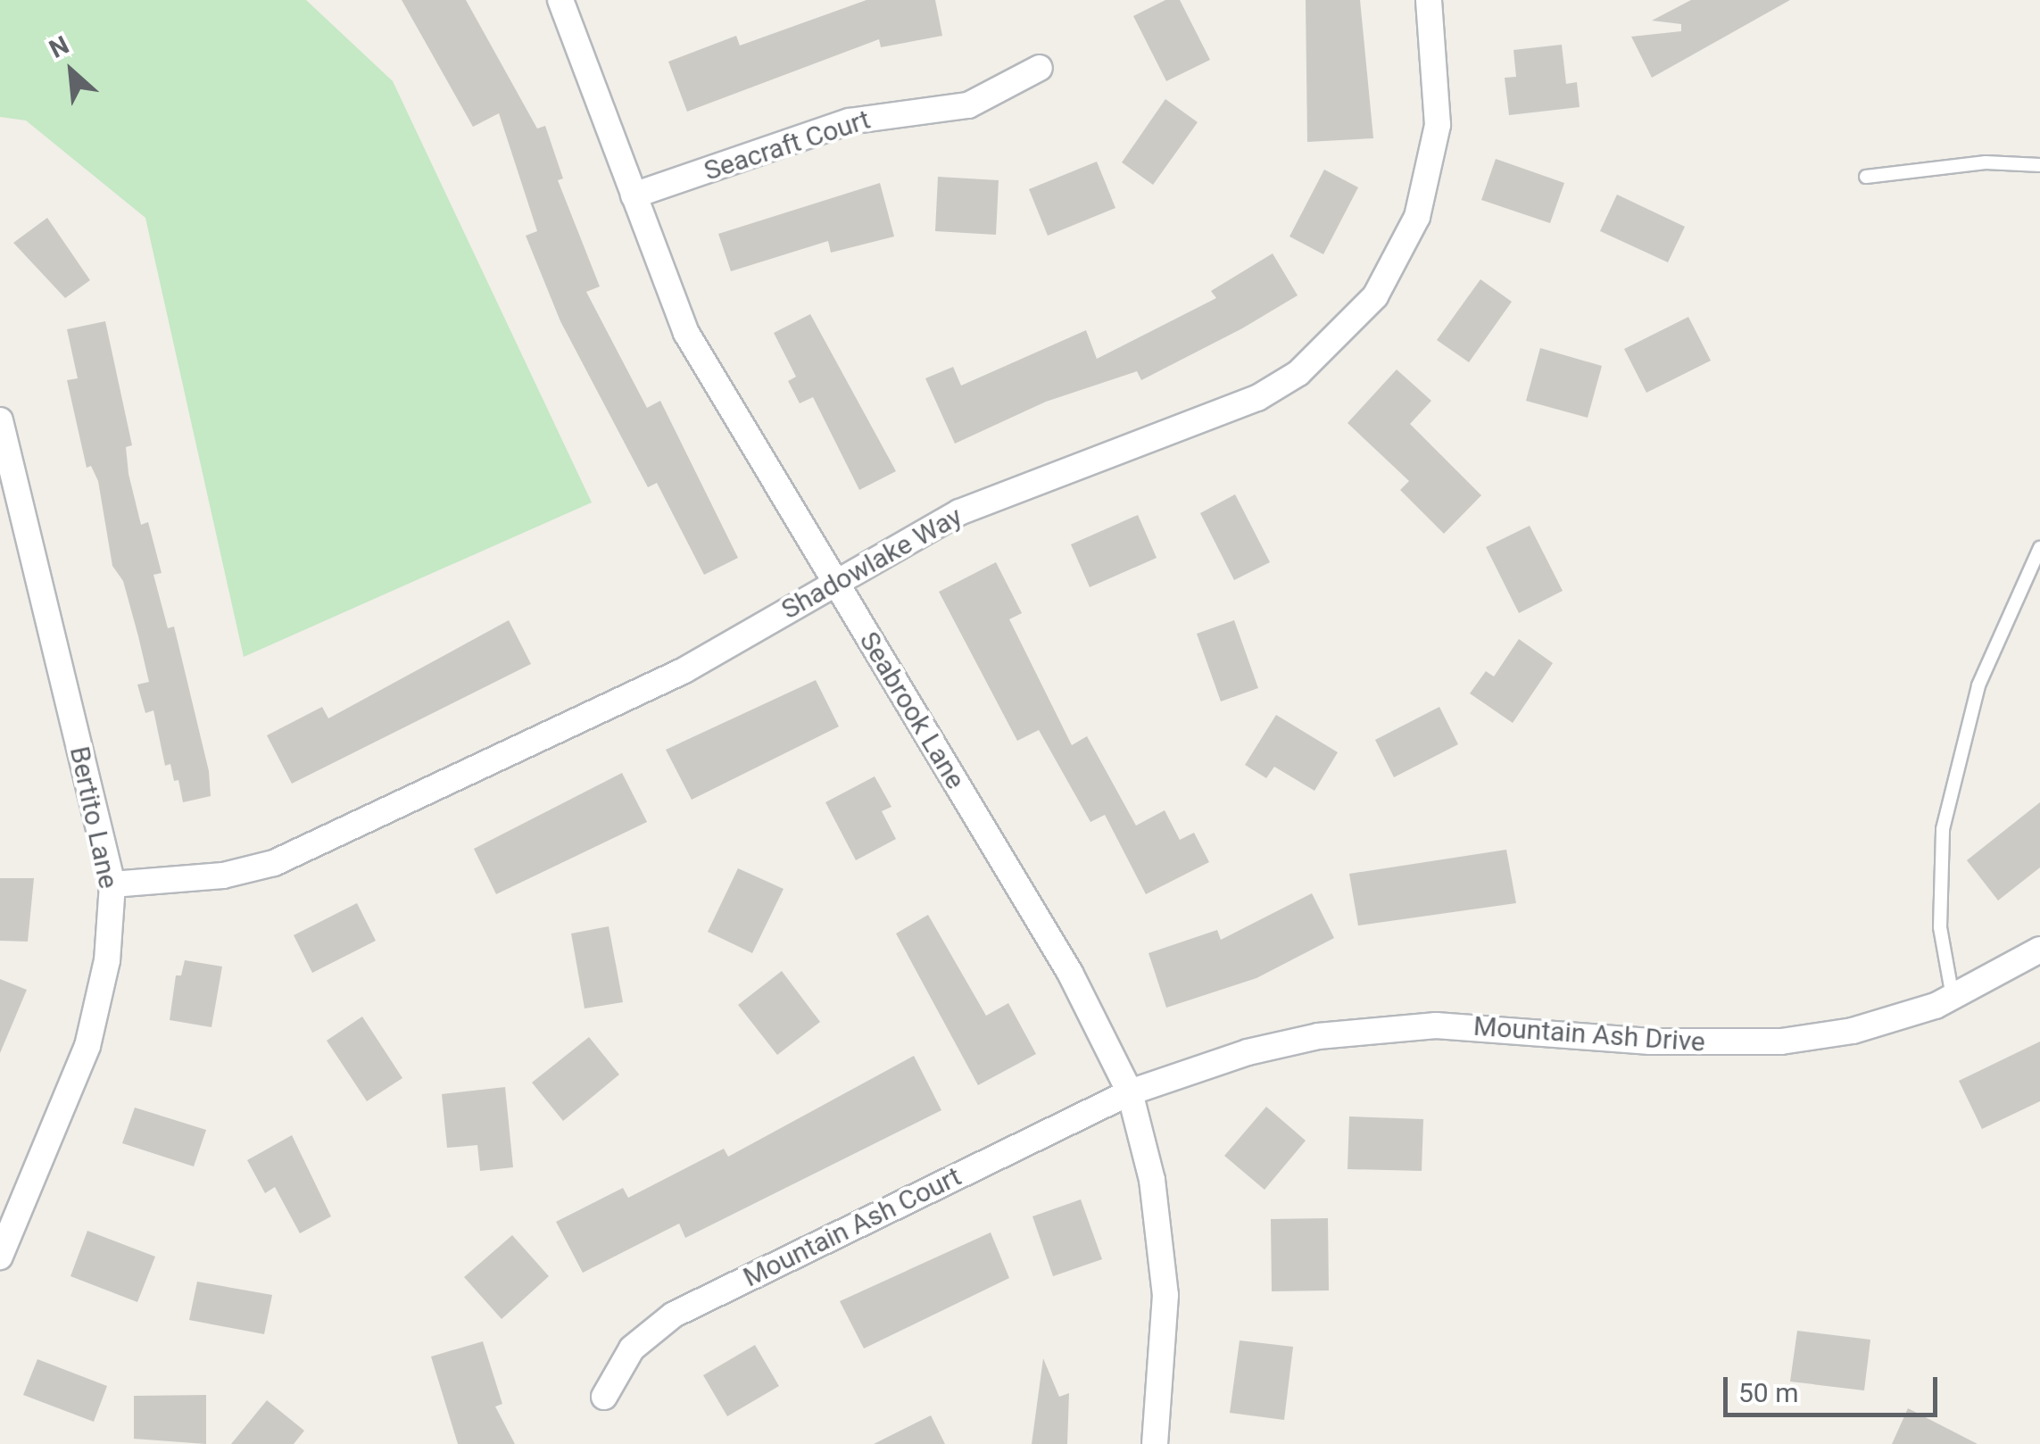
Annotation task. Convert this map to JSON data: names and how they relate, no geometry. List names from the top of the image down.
{
  "streets": {
    "street": [
      "Seacraft Court",
      "Shadowlake Way",
      "Seabrook Lane",
      "Bertito Lane",
      "Mountain Ash Drive",
      "Mountain Ash Court"
    ]
  },
  "crossings": [
    ["Seacraft Court", "Seabrook Lane"],
    ["Shadowlake Way", "Seabrook Lane"],
    ["Shadowlake Way", "Bertito Lane"],
    ["Seabrook Lane", "Mountain Ash Drive"],
    ["Seabrook Lane", "Mountain Ash Court"],
    ["Mountain Ash Drive", "Mountain Ash Court"]
  ],
  "scale_bar": "50 m",
  "north": "top left"
}
